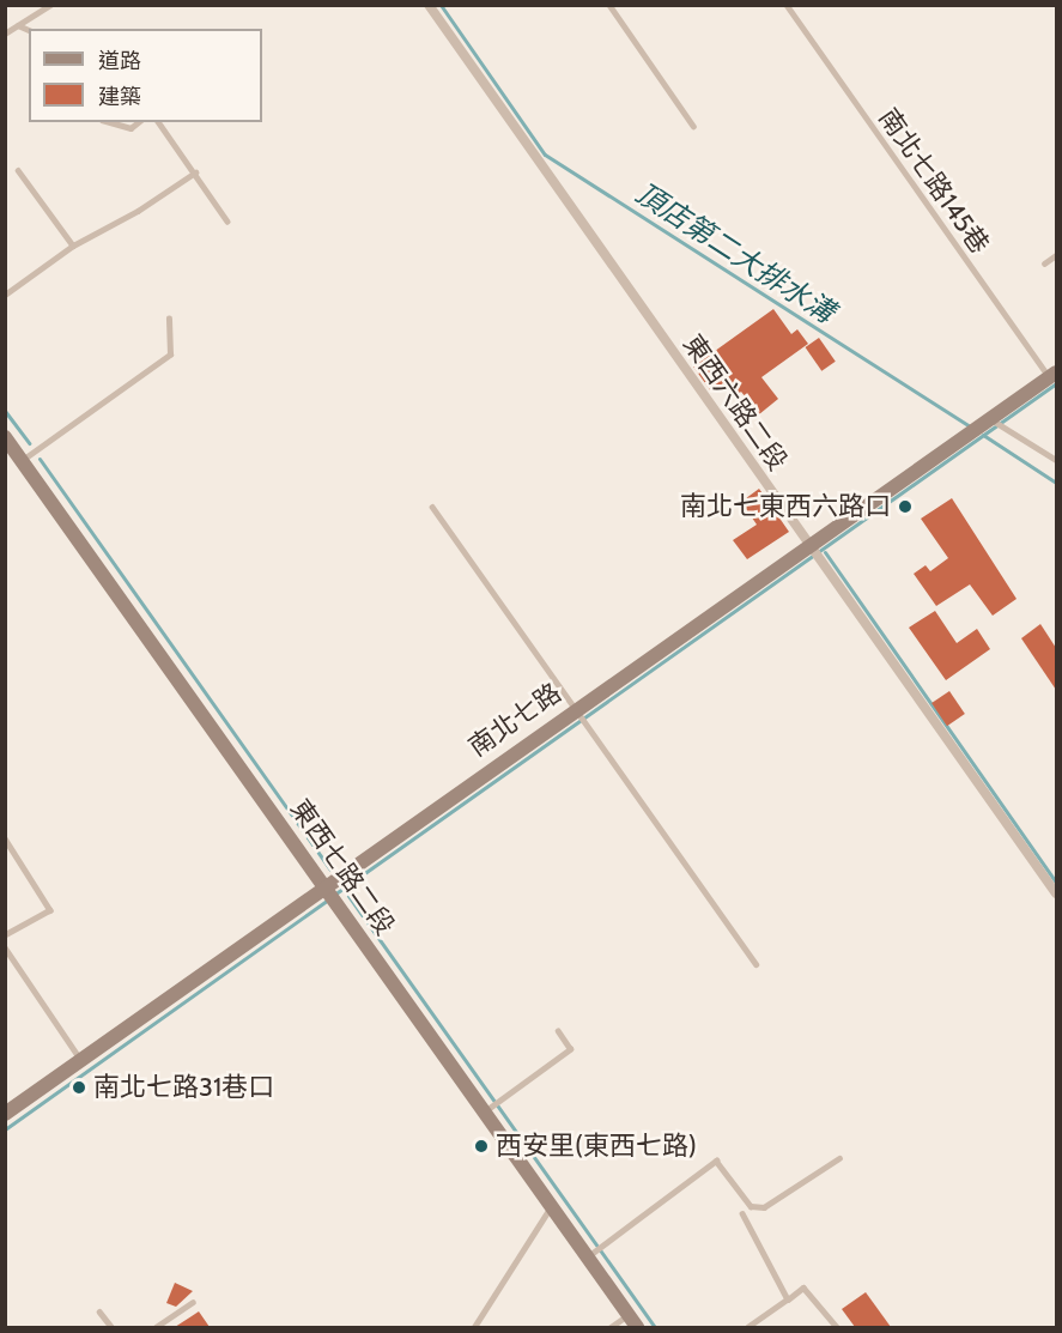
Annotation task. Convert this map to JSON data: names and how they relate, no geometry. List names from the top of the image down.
{
  "streets": {
    "street": ["東西六路二段", "南北七路", "東西七路二段"],
    "lane": ["南北七路145巷"]
  },
  "crossings": [
    ["南北七路145巷", "南北七路"],
    ["東西六路二段", "南北七路"],
    ["南北七路", "東西七路二段"]
  ],
  "water": ["頂店第二大排水溝"],
  "places": ["南北七東西六路口", "南北七路31巷口", "西安里(東西七路)"],
  "legend": ["道路", "建築"]
}
